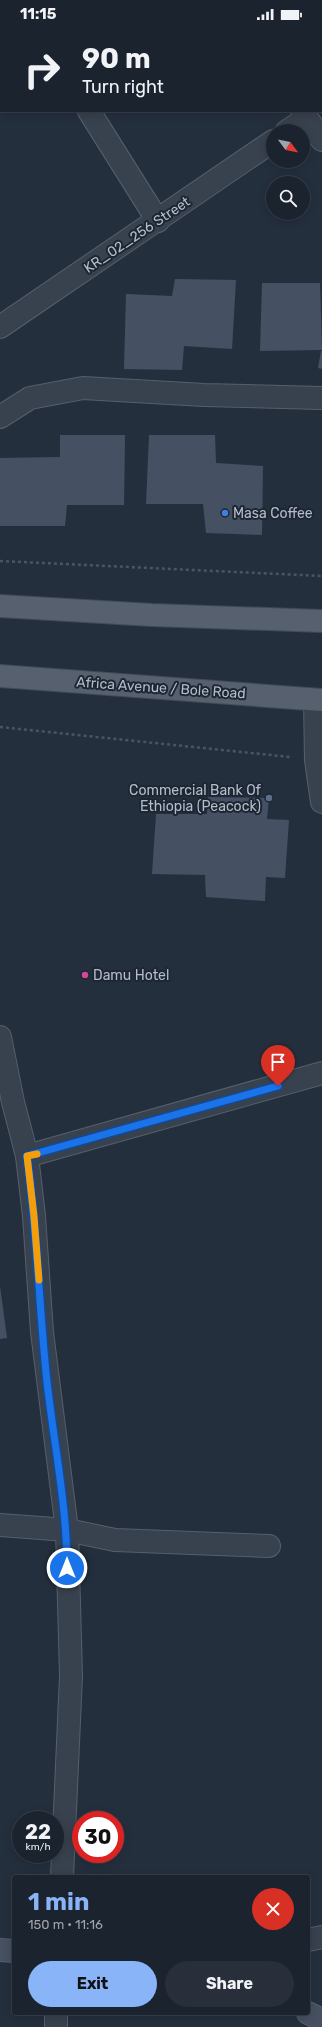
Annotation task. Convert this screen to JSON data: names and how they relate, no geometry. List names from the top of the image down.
{
  "streets": {
    "main road": ["Africa Avenue / Bole Road"],
    "street": ["KR_02_256 Street"]
  },
  "places": ["Masa Coffee", "Commercial Bank Of Ethiopia (Peacock)", "Damu Hotel"],
  "north": "bottom right",
  "page": {
    "status": "11:15",
    "turn": ["90 m", "Turn right"],
    "speed": "22 km/h",
    "limit": "30",
    "heading": ["1 min", "150 m · 11:16"],
    "buttons": ["Exit", "Share"]
  }
}
